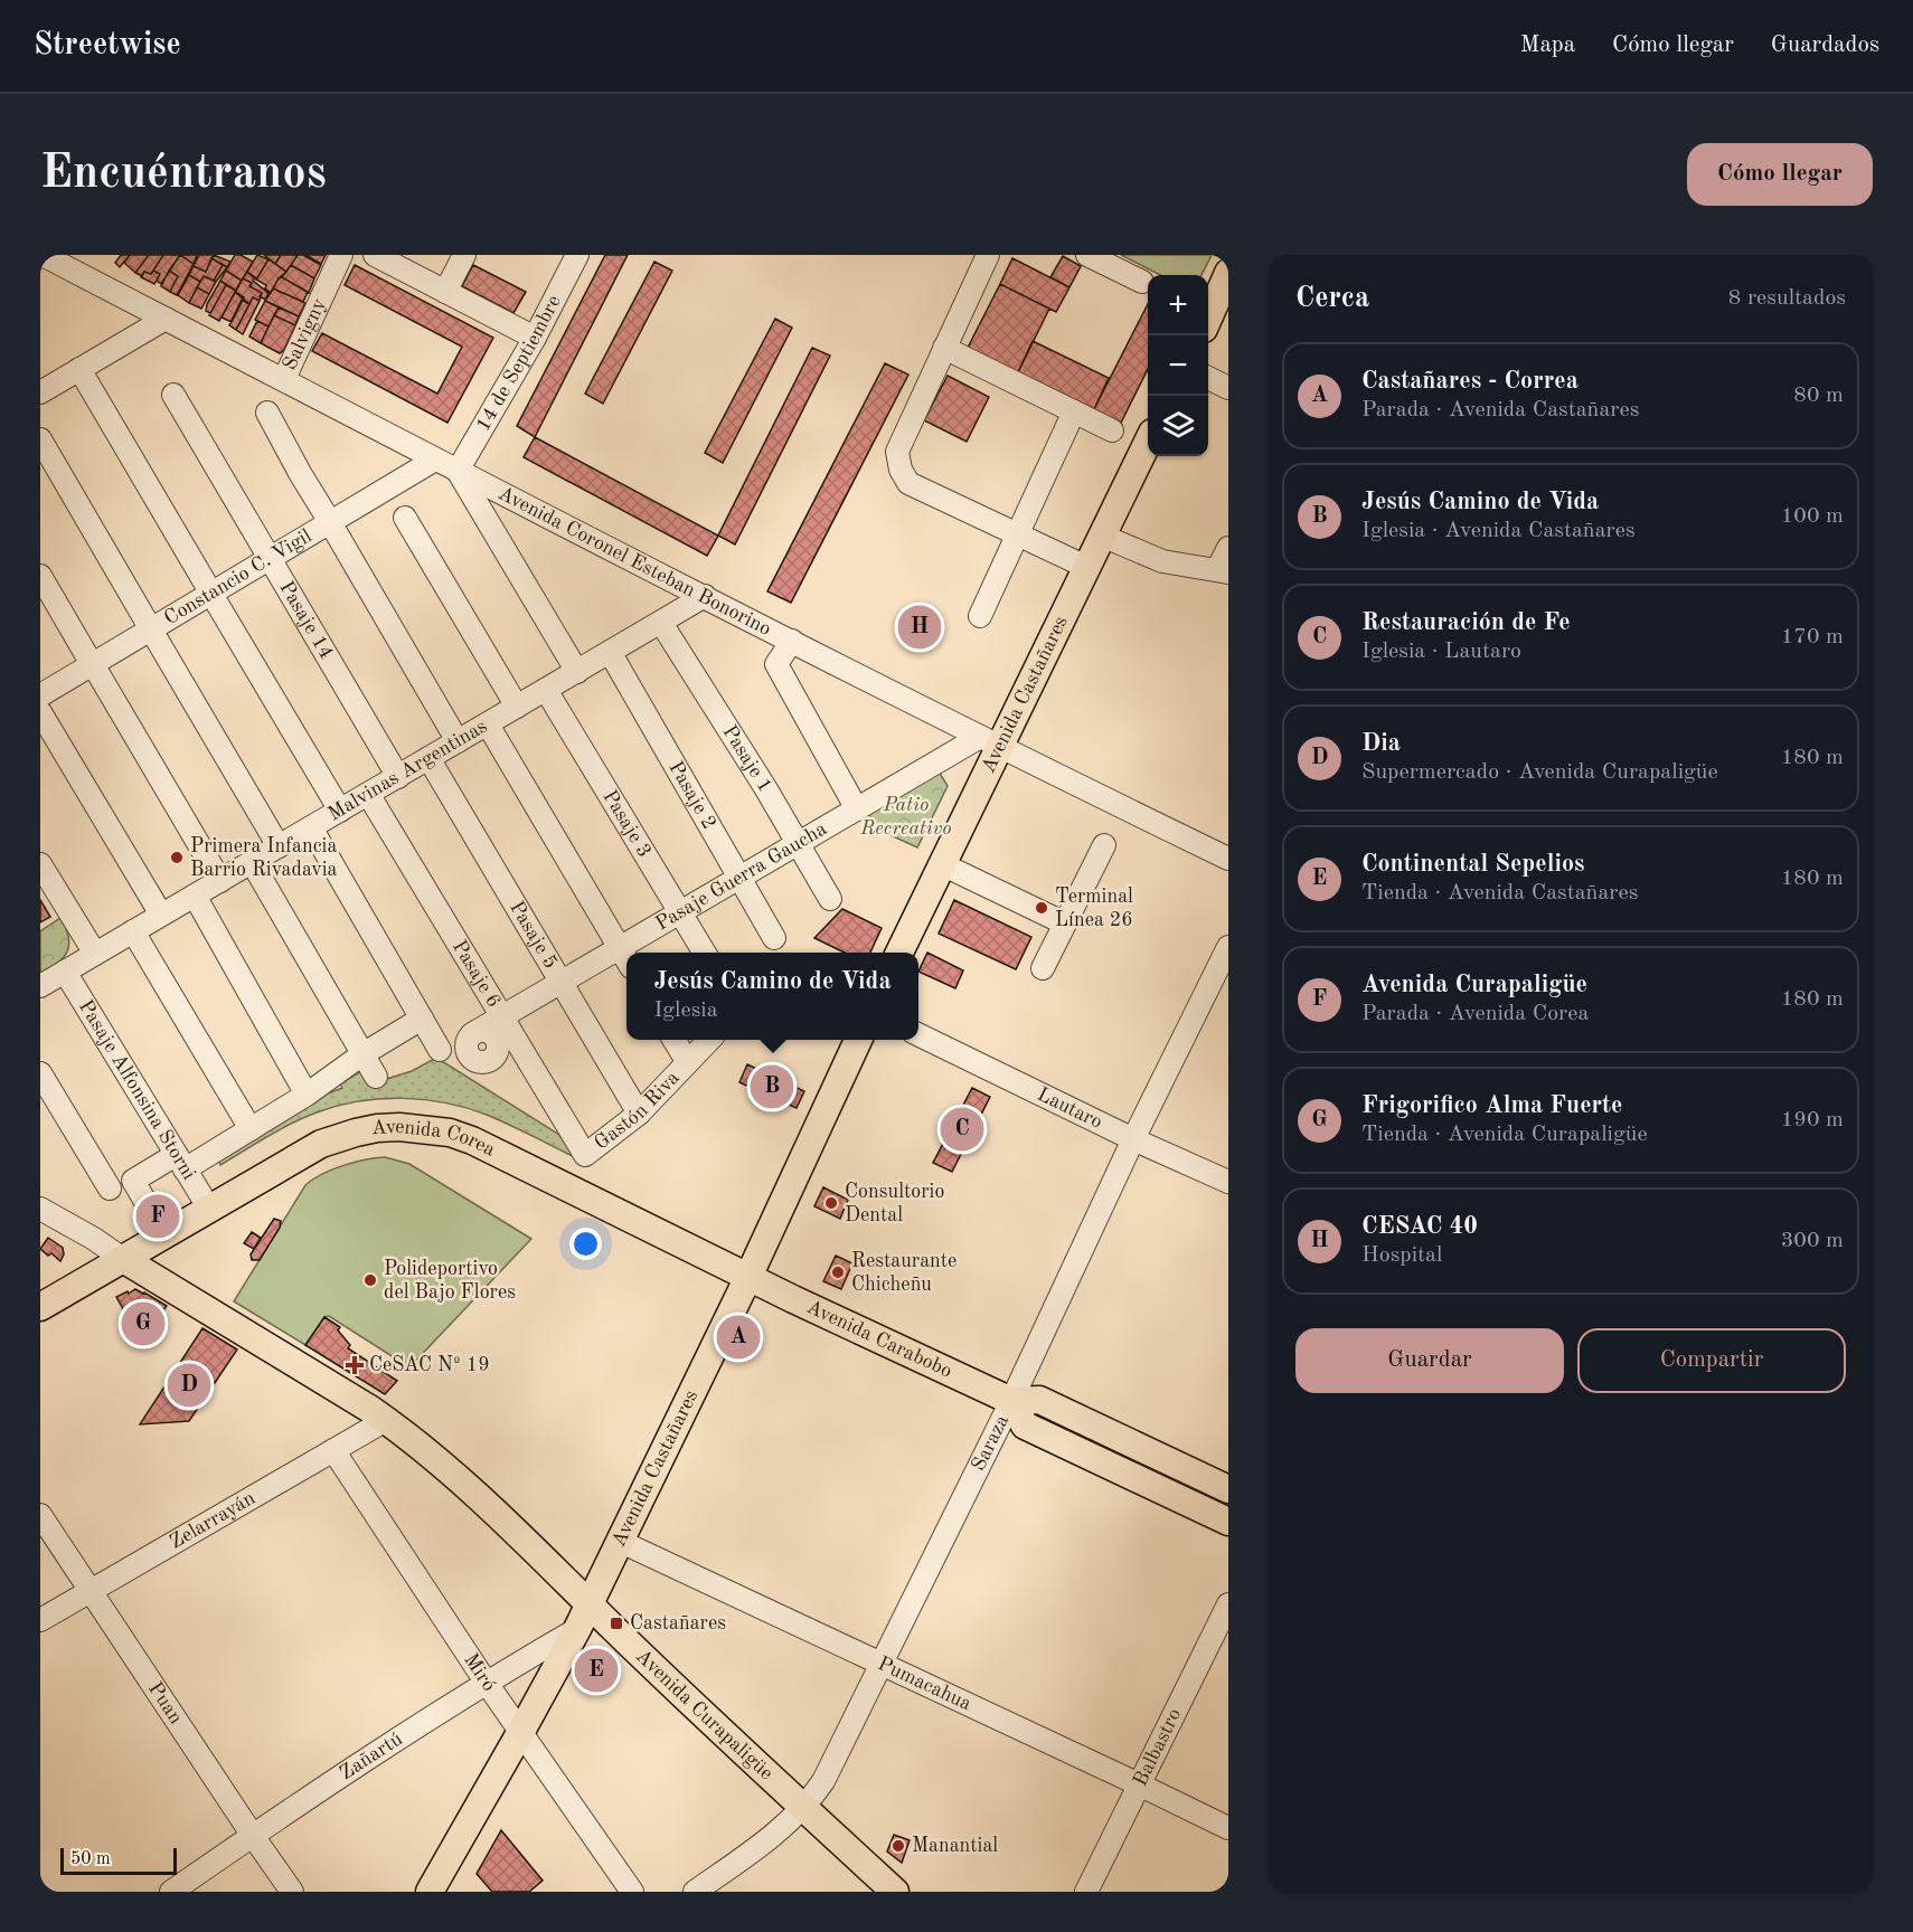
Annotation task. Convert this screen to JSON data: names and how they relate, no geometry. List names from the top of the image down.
{
  "streets": {
    "main road": [
      "Avenida Castañares",
      "Avenida Corea",
      "Avenida Carabobo",
      "Avenida Curapaligüe"
    ],
    "street": [
      "Salvigny",
      "14 de Septiembre",
      "Avenida Coronel Esteban Bonorino",
      "Constancio C. Vigil",
      "Pasaje 14",
      "Pasaje 1",
      "Malvinas Argentinas",
      "Pasaje 2",
      "Pasaje 3",
      "Pasaje Guerra Gaucha",
      "Pasaje 5",
      "Pasaje 6",
      "Pasaje Alfonsina Storni",
      "Lautaro",
      "Gastón Riva",
      "Saraza",
      "Zelarrayán",
      "Miró",
      "Pumacahua",
      "Puan",
      "Balbastro",
      "Zañartú"
    ]
  },
  "crossings": [
    ["Salvigny", "Avenida Coronel Esteban Bonorino"],
    ["14 de Septiembre", "Avenida Coronel Esteban Bonorino"],
    ["Avenida Coronel Esteban Bonorino", "Constancio C. Vigil"],
    ["Avenida Coronel Esteban Bonorino", "Avenida Castañares"],
    ["Avenida Coronel Esteban Bonorino", "Malvinas Argentinas"],
    ["Avenida Coronel Esteban Bonorino", "Pasaje Guerra Gaucha"],
    ["Constancio C. Vigil", "Pasaje 14"],
    ["Pasaje 14", "Malvinas Argentinas"],
    ["Avenida Castañares", "Pasaje Guerra Gaucha"],
    ["Avenida Castañares", "Avenida Corea"],
    ["Avenida Castañares", "Avenida Carabobo"],
    ["Avenida Castañares", "Miró"],
    ["Avenida Castañares", "Pumacahua"],
    ["Avenida Castañares", "Avenida Curapaligüe"],
    ["Avenida Castañares", "Zañartú"],
    ["Pasaje 1", "Malvinas Argentinas"],
    ["Pasaje 1", "Pasaje Guerra Gaucha"],
    ["Malvinas Argentinas", "Pasaje 2"],
    ["Malvinas Argentinas", "Pasaje 3"],
    ["Malvinas Argentinas", "Pasaje 5"],
    ["Malvinas Argentinas", "Pasaje 6"],
    ["Malvinas Argentinas", "Pasaje Alfonsina Storni"],
    ["Pasaje 2", "Pasaje Guerra Gaucha"],
    ["Pasaje 3", "Pasaje Guerra Gaucha"],
    ["Pasaje Guerra Gaucha", "Pasaje 5"],
    ["Pasaje Guerra Gaucha", "Pasaje 6"],
    ["Pasaje 5", "Gastón Riva"],
    ["Pasaje 6", "Gastón Riva"],
    ["Pasaje Alfonsina Storni", "Avenida Corea"],
    ["Lautaro", "Saraza"],
    ["Avenida Corea", "Avenida Carabobo"],
    ["Avenida Corea", "Avenida Curapaligüe"],
    ["Avenida Carabobo", "Saraza"],
    ["Saraza", "Pumacahua"],
    ["Saraza", "Avenida Curapaligüe"],
    ["Zelarrayán", "Miró"],
    ["Zelarrayán", "Puan"],
    ["Zelarrayán", "Avenida Curapaligüe"],
    ["Miró", "Zañartú"],
    ["Pumacahua", "Balbastro"],
    ["Puan", "Zañartú"]
  ],
  "parks": ["Patio Recreativo"],
  "places": {
    "other": [
      "Primera Infancia Barrio Rivadavia",
      "Terminal Línea 26",
      "Consultorio Dental",
      "Restaurante Chicheñu",
      "Polideportivo del Bajo Flores",
      "Manantial"
    ],
    "health": ["CeSAC Nº 19"],
    "transit": ["Castañares"]
  },
  "scale_bar": "50 m",
  "page": {
    "header": "Streetwise",
    "nav": ["Mapa", "Cómo llegar", "Guardados"],
    "buttons": [
      "Cómo llegar",
      ["Guardar", "Compartir"]
    ],
    "title": "Encuéntranos",
    "heading": ["Cerca", "8 resultados"],
    "map_buttons": ["+", "−"],
    "list": [
      {
        "mark": "A",
        "name": "Castañares - Correa",
        "note": "Parada · Avenida Castañares",
        "value": "80 m"
      },
      {
        "mark": "B",
        "name": "Jesús Camino de Vida",
        "note": "Iglesia · Avenida Castañares",
        "value": "100 m"
      },
      {
        "mark": "C",
        "name": "Restauración de Fe",
        "note": "Iglesia · Lautaro",
        "value": "170 m"
      },
      {
        "mark": "D",
        "name": "Dia",
        "note": "Supermercado · Avenida Curapaligüe",
        "value": "180 m"
      },
      {
        "mark": "E",
        "name": "Continental Sepelios",
        "note": "Tienda · Avenida Castañares",
        "value": "180 m"
      },
      {
        "mark": "F",
        "name": "Avenida Curapaligüe",
        "note": "Parada · Avenida Corea",
        "value": "180 m"
      },
      {
        "mark": "G",
        "name": "Frigorifico Alma Fuerte",
        "note": "Tienda · Avenida Curapaligüe",
        "value": "190 m"
      },
      {
        "mark": "H",
        "name": "CESAC 40",
        "note": "Hospital",
        "value": "300 m"
      }
    ],
    "pins": [
      "H",
      "B",
      "C",
      "F",
      "G",
      "A",
      "D",
      "E"
    ],
    "popup": ["Jesús Camino de Vida", "Iglesia"],
    "scale": "50 m"
  }
}
